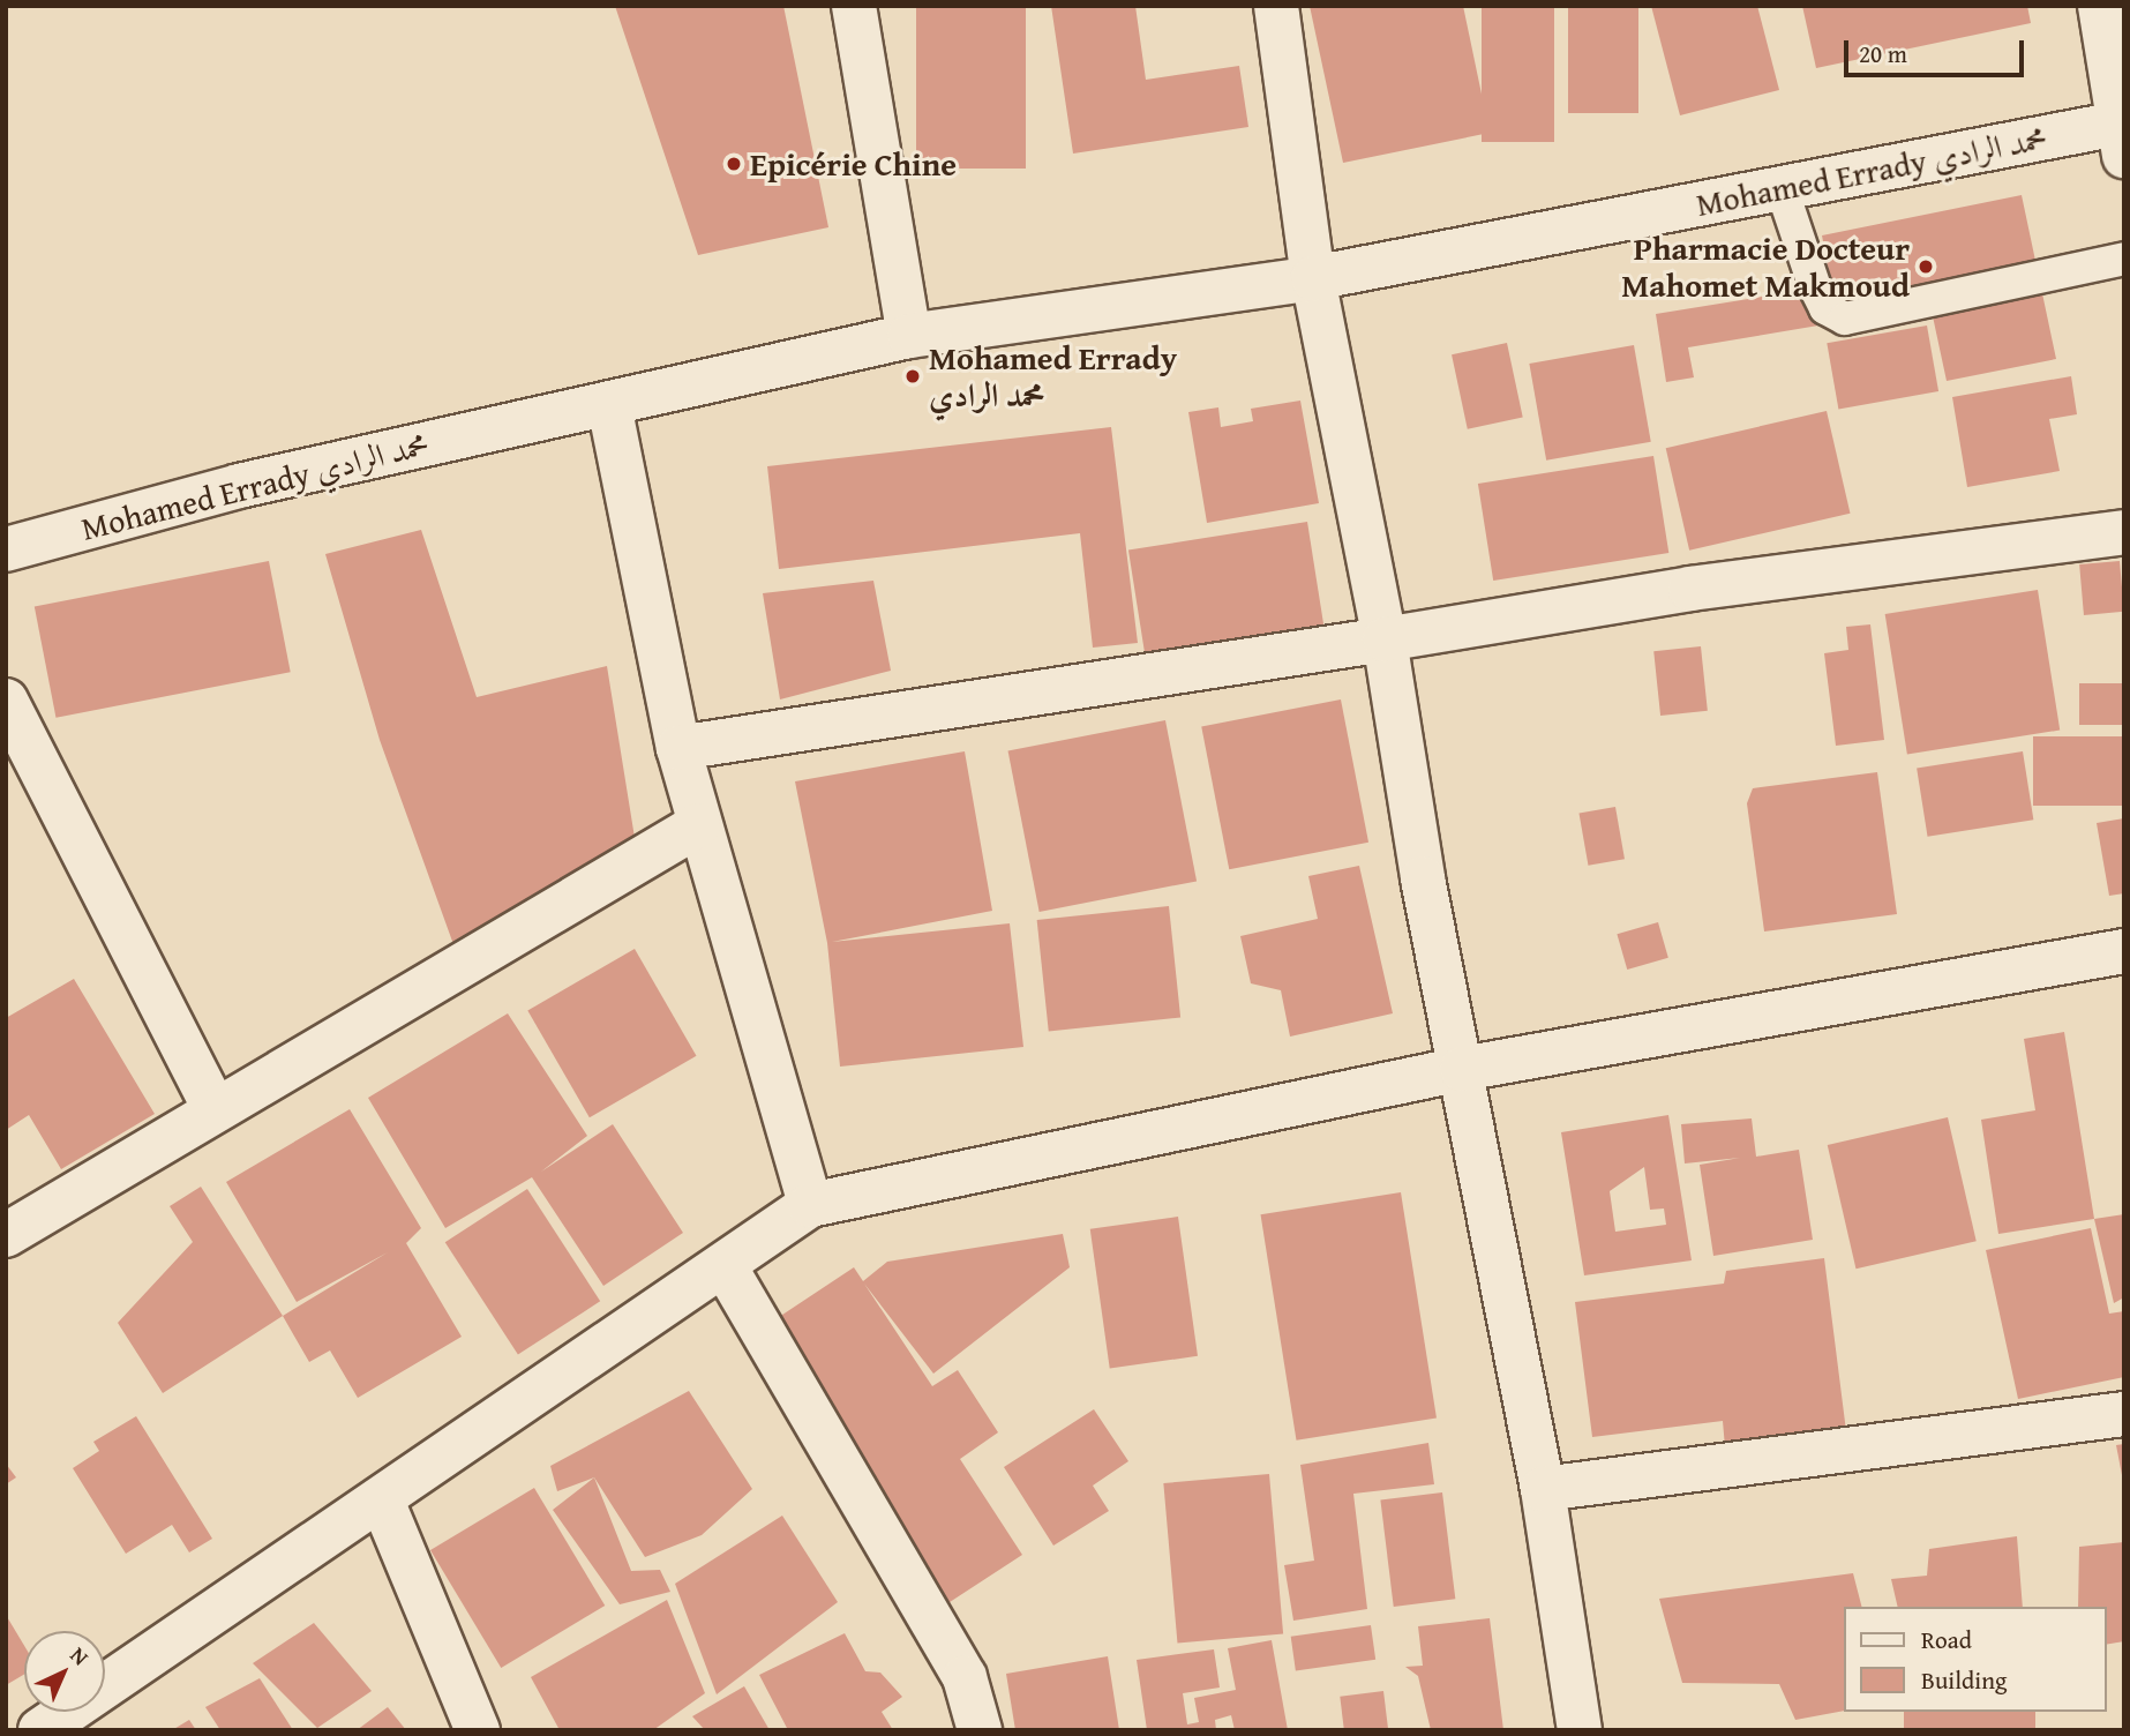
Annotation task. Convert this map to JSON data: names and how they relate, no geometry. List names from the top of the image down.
{
  "streets": {
    "street": ["Mohamed Errady محمد الرادي"]
  },
  "places": ["Epicérie Chine", "Pharmacie Docteur Mahomet Makmoud", "Mohamed Errady محمد الرادي"],
  "legend": ["Road", "Building"],
  "scale_bar": "20 m",
  "north": "top right"
}
